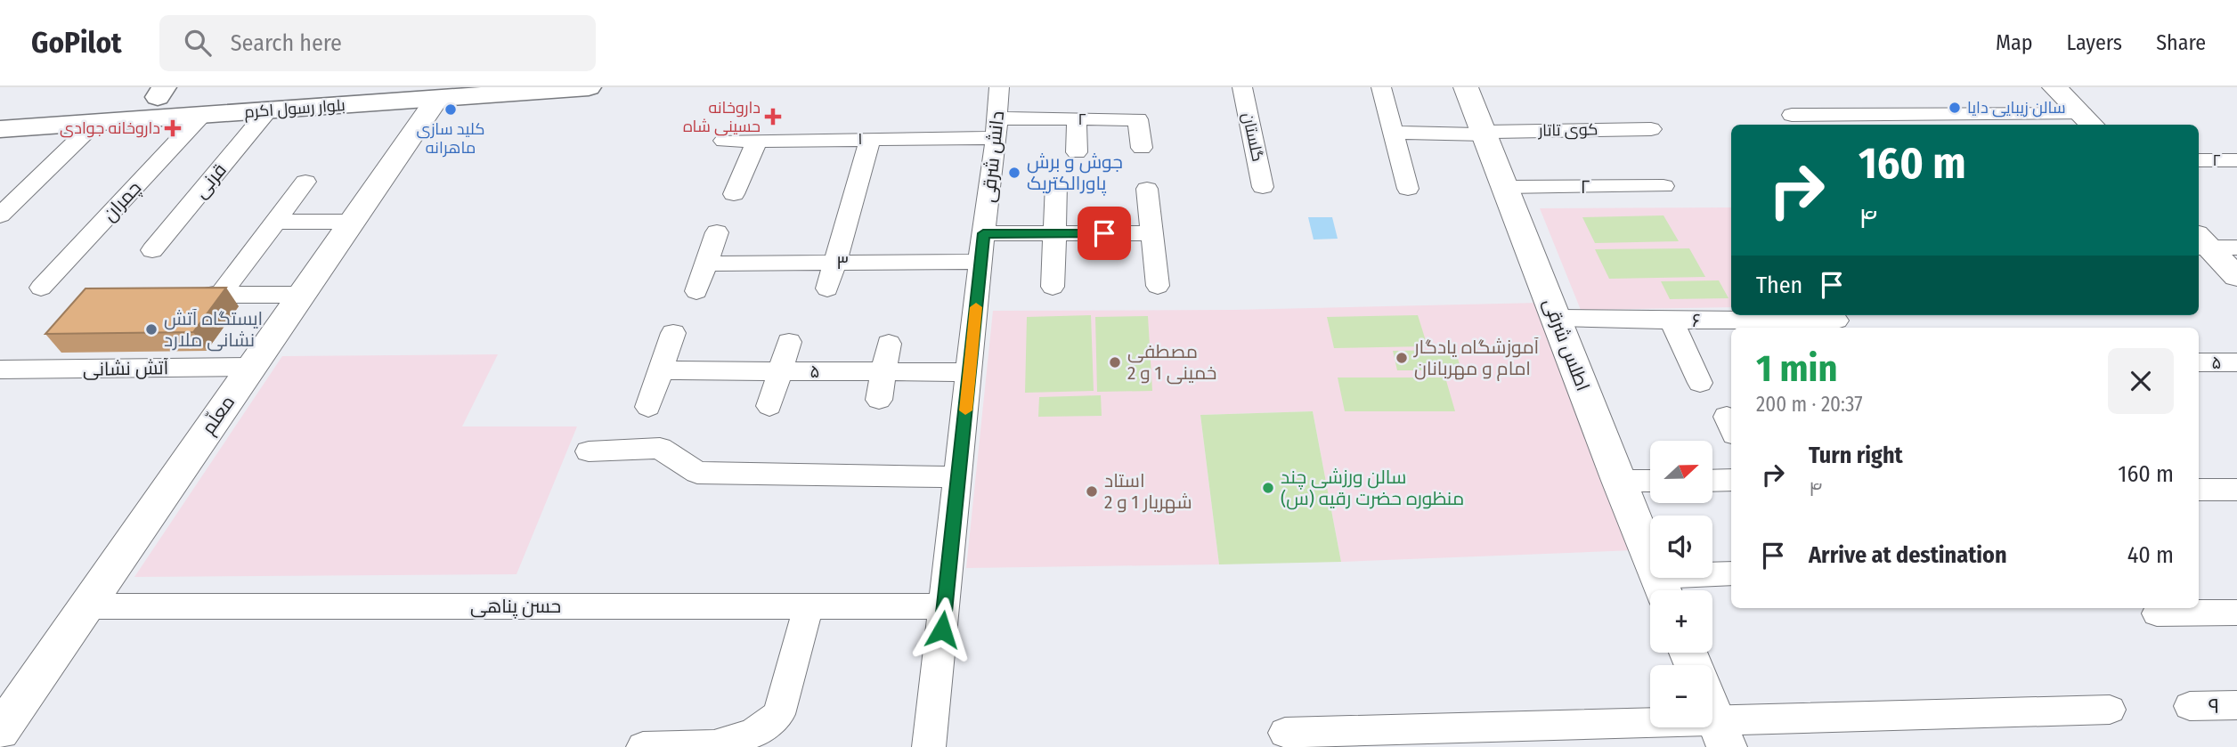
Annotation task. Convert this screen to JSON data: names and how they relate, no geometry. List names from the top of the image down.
{
  "streets": {
    "main road": ["بلوار رسول اکرم"],
    "street": [
      "۲",
      "کوی تاتار",
      "گلستان",
      "۱",
      "دانش شرقی",
      "قرنی",
      "چمران",
      "۳",
      "۶",
      "اطلس شرقی",
      "۵",
      "آتش نشانی",
      "معلّم",
      "حسن پناهی",
      "۹"
    ]
  },
  "crossings": [
    ["بلوار رسول اکرم", "قرنی"],
    ["بلوار رسول اکرم", "چمران"],
    ["بلوار رسول اکرم", "معلّم"],
    ["۲", "۱"],
    ["۲", "دانش شرقی"],
    ["۲", "اطلس شرقی"],
    ["کوی تاتار", "اطلس شرقی"],
    ["۱", "دانش شرقی"],
    ["دانش شرقی", "۳"],
    ["دانش شرقی", "۵"],
    ["دانش شرقی", "حسن پناهی"],
    ["۶", "اطلس شرقی"],
    ["آتش نشانی", "معلّم"],
    ["معلّم", "حسن پناهی"]
  ],
  "places": {
    "other": [
      "سالن زیبایی دایا",
      "کلید سازی ماهرانه",
      "جوش و برش پاورالکتریک",
      "ایستگاه آتش نشانی ملارد",
      "آموزشگاه یادگار امام و مهربانان",
      "مصطفی خمینی 1 و 2",
      "سالن ورزشی چند منظوره حضرت رقیه (س)",
      "استاد شهریار 1 و 2"
    ],
    "health": ["داروخانه حسینی شاه", "داروخانه جوادی"]
  },
  "north": "right",
  "page": {
    "header": "GoPilot",
    "search": "Search here",
    "nav": ["Map", "Layers", "Share"],
    "turn": ["160 m", "۴"],
    "then": "Then",
    "heading": ["1 min", "200 m · 20:37"],
    "list": [
      {
        "name": "Turn right",
        "note": "۴",
        "value": "160 m"
      },
      {
        "name": "Arrive at destination",
        "value": "40 m"
      }
    ],
    "map_buttons": ["+", "−"]
  }
}
